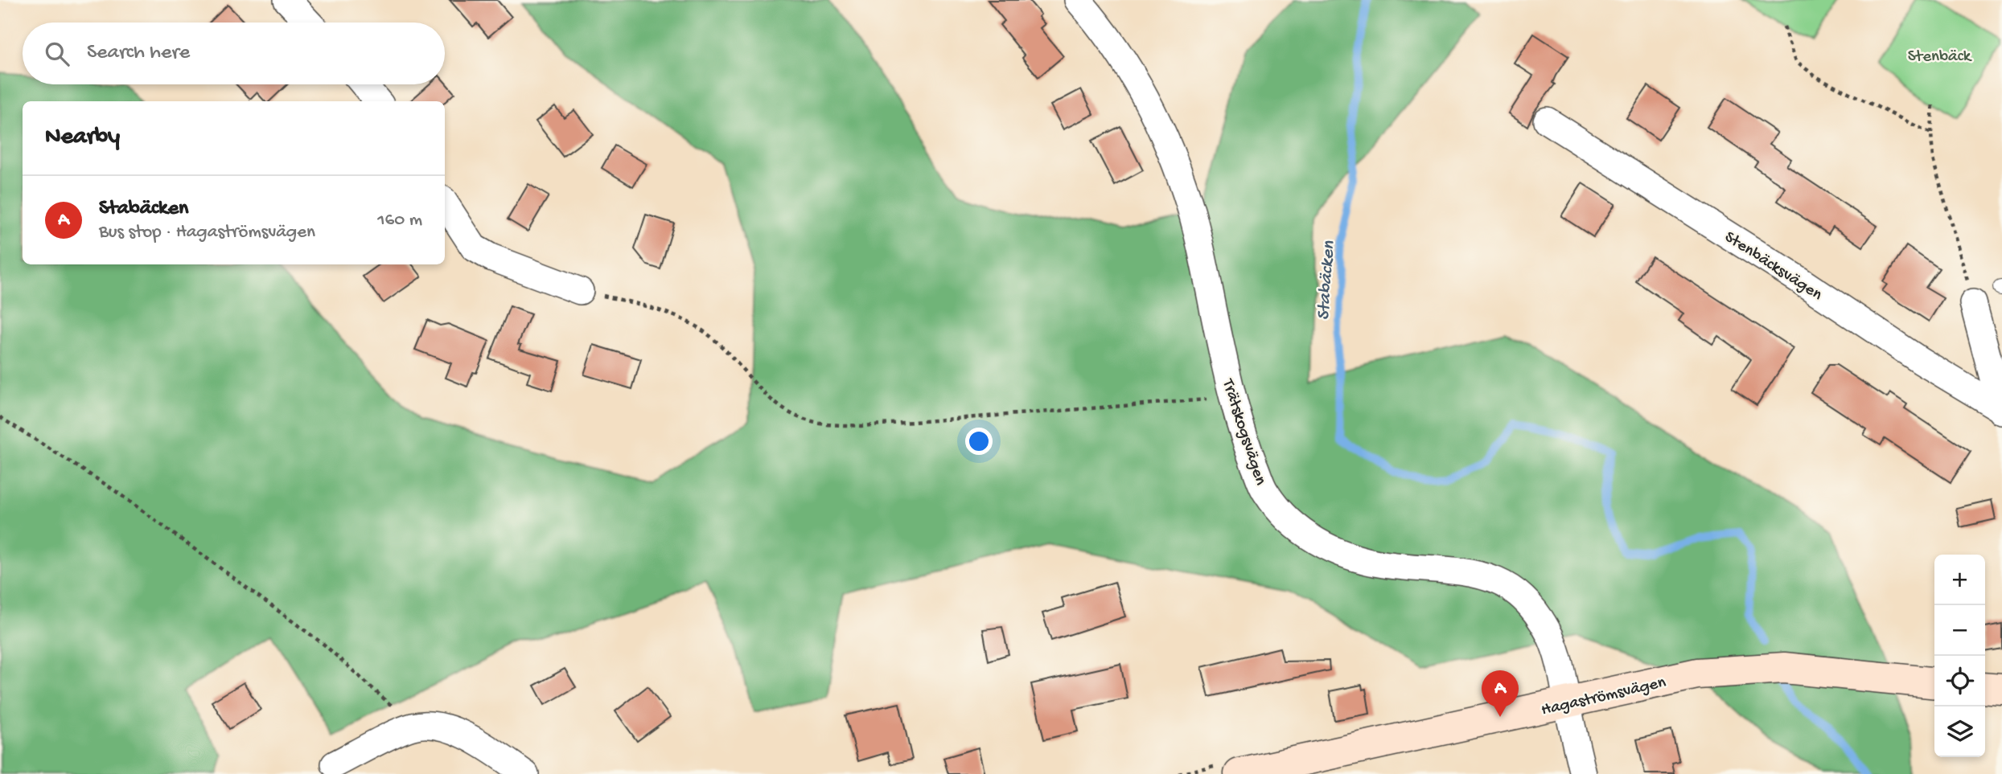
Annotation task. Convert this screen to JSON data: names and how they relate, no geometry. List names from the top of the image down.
{
  "streets": {
    "street": ["Stenbäcksvägen", "Trätskogsvägen", "Hagaströmsvägen"]
  },
  "crossings": [
    ["Trätskogsvägen", "Hagaströmsvägen"]
  ],
  "water": ["Stabäcken"],
  "parks": ["Stenbäck"],
  "page": {
    "search": "Search here",
    "heading": "Nearby",
    "list": [
      {
        "mark": "A",
        "name": "Stabäcken",
        "note": "Bus stop · Hagaströmsvägen",
        "value": "160 m"
      }
    ],
    "map_buttons": ["+", "−"],
    "pins": "A"
  }
}
